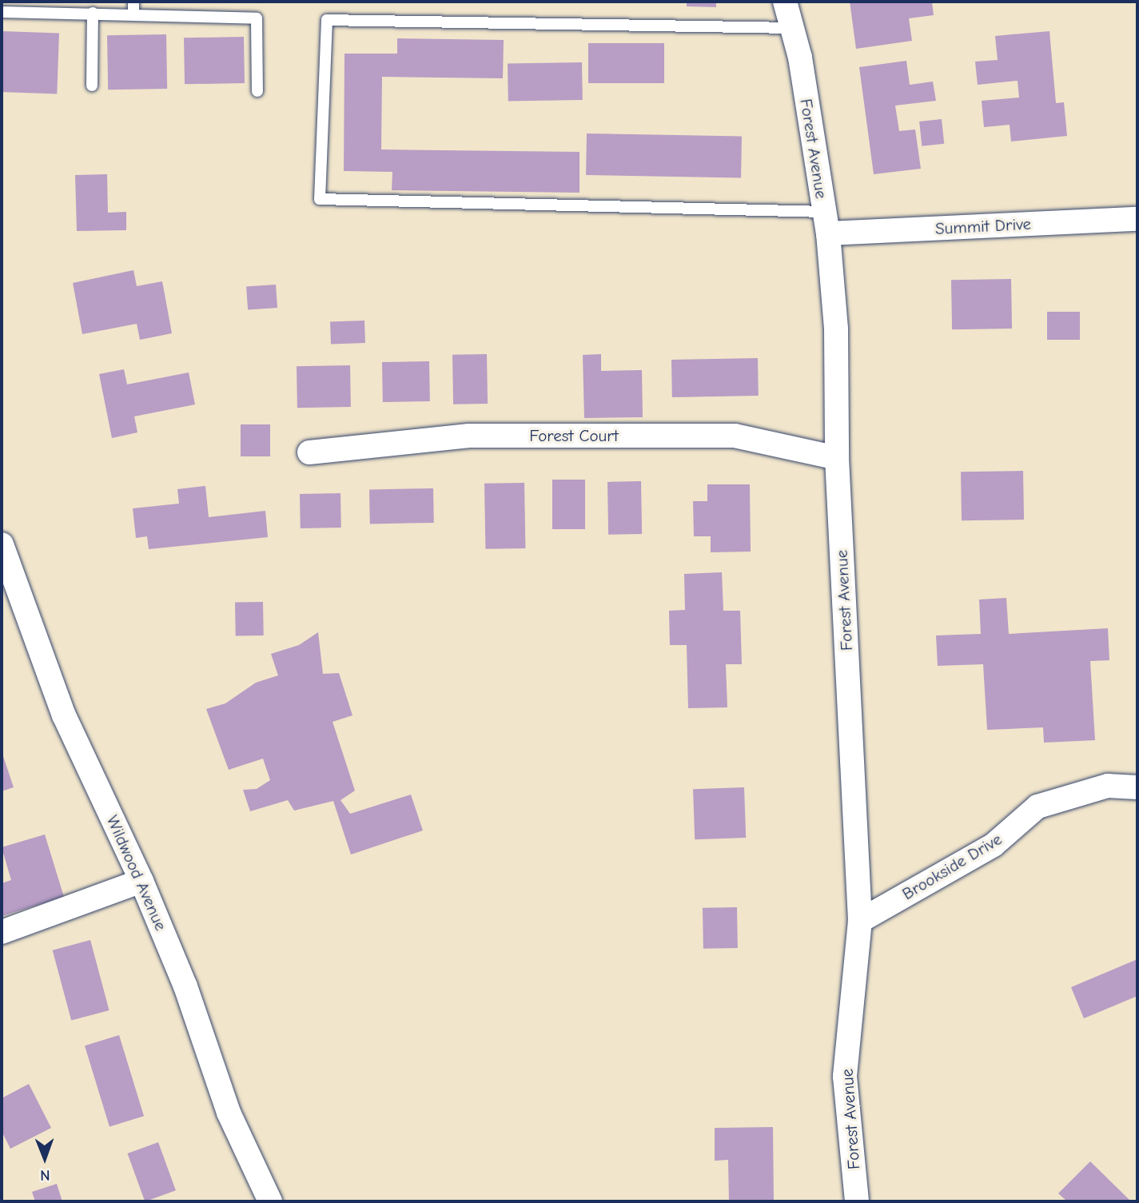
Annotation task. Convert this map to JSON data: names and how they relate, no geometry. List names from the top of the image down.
{
  "streets": {
    "street": [
      "Forest Avenue",
      "Summit Drive",
      "Forest Court",
      "Brookside Drive",
      "Wildwood Avenue"
    ]
  },
  "crossings": [
    ["Forest Avenue", "Summit Drive"],
    ["Forest Avenue", "Forest Court"],
    ["Forest Avenue", "Brookside Drive"]
  ],
  "north": "bottom"
}
